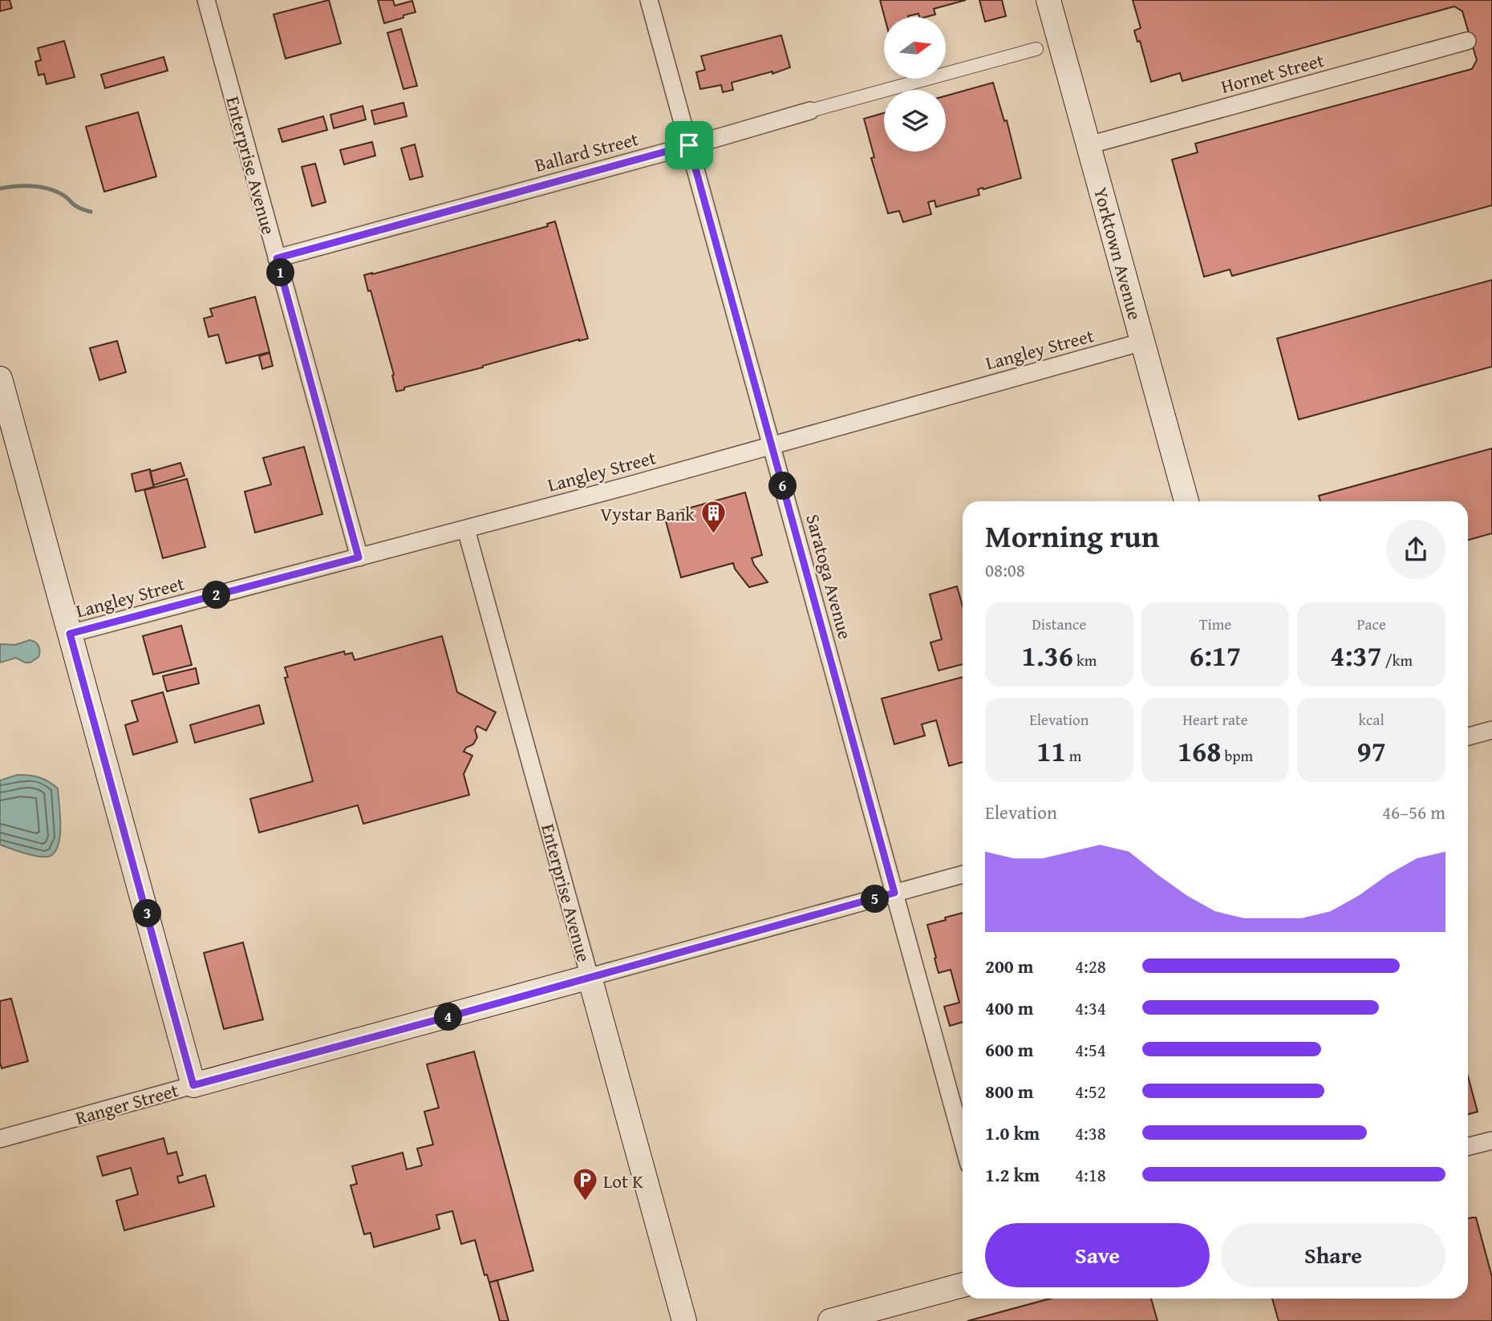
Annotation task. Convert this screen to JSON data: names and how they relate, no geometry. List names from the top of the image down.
{
  "streets": {
    "main road": ["Enterprise Avenue", "Yorktown Avenue", "Ranger Street"],
    "street": [
      "Hornet Street",
      "Ballard Street",
      "Langley Street",
      "Saratoga Avenue"
    ]
  },
  "crossings": [
    ["Hornet Street", "Yorktown Avenue"],
    ["Ballard Street", "Enterprise Avenue"],
    ["Ballard Street", "Saratoga Avenue"],
    ["Enterprise Avenue", "Langley Street"],
    ["Enterprise Avenue", "Ranger Street"],
    ["Yorktown Avenue", "Langley Street"],
    ["Langley Street", "Saratoga Avenue"],
    ["Saratoga Avenue", "Ranger Street"]
  ],
  "places": {
    "building": ["Vystar Bank"],
    "parking": ["Lot K"]
  },
  "north": "right",
  "page": {
    "pins": [
      "1",
      "6",
      "2",
      "5",
      "3",
      "4"
    ],
    "heading": ["Morning run", "08:08"],
    "stats": [
      ["Distance", "1.36 km"],
      ["Time", "6:17"],
      ["Pace", "4:37 /km"],
      ["Elevation", "11 m"],
      ["Heart rate", "168 bpm"],
      ["kcal", "97"]
    ],
    "chart": ["Elevation", "46–56 m"],
    "list": [
      {
        "name": "200 m",
        "note": "4:28"
      },
      {
        "name": "400 m",
        "note": "4:34"
      },
      {
        "name": "600 m",
        "note": "4:54"
      },
      {
        "name": "800 m",
        "note": "4:52"
      },
      {
        "name": "1.0 km",
        "note": "4:38"
      },
      {
        "name": "1.2 km",
        "note": "4:18"
      }
    ],
    "buttons": ["Save", "Share"]
  }
}
